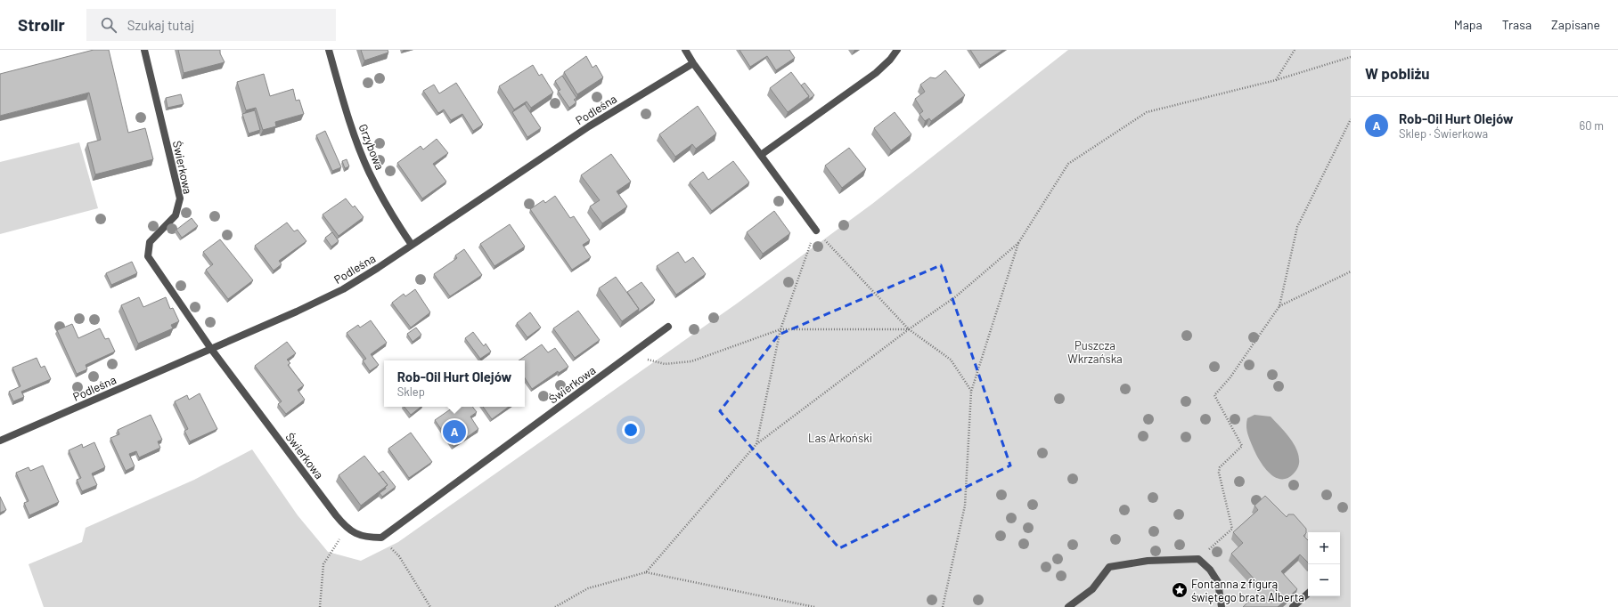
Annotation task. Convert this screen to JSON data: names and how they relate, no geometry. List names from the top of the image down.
{
  "streets": {
    "street": ["Podleśna", "Grzybowa", "Świerkowa"]
  },
  "crossings": [
    ["Podleśna", "Grzybowa"],
    ["Podleśna", "Świerkowa"]
  ],
  "parks": ["Puszcza Wkrzańska", "Las Arkoński"],
  "places": {
    "place": ["Fontanna z figurą świętego brata Alberta"]
  },
  "page": {
    "header": "Strollr",
    "search": "Szukaj tutaj",
    "nav": ["Mapa", "Trasa", "Zapisane"],
    "heading": "W pobliżu",
    "list": [
      {
        "mark": "A",
        "name": "Rob-Oil Hurt Olejów",
        "note": "Sklep · Świerkowa",
        "value": "60 m"
      }
    ],
    "popup": ["Rob-Oil Hurt Olejów", "Sklep"],
    "pins": "A",
    "map_buttons": ["+", "−"]
  }
}
